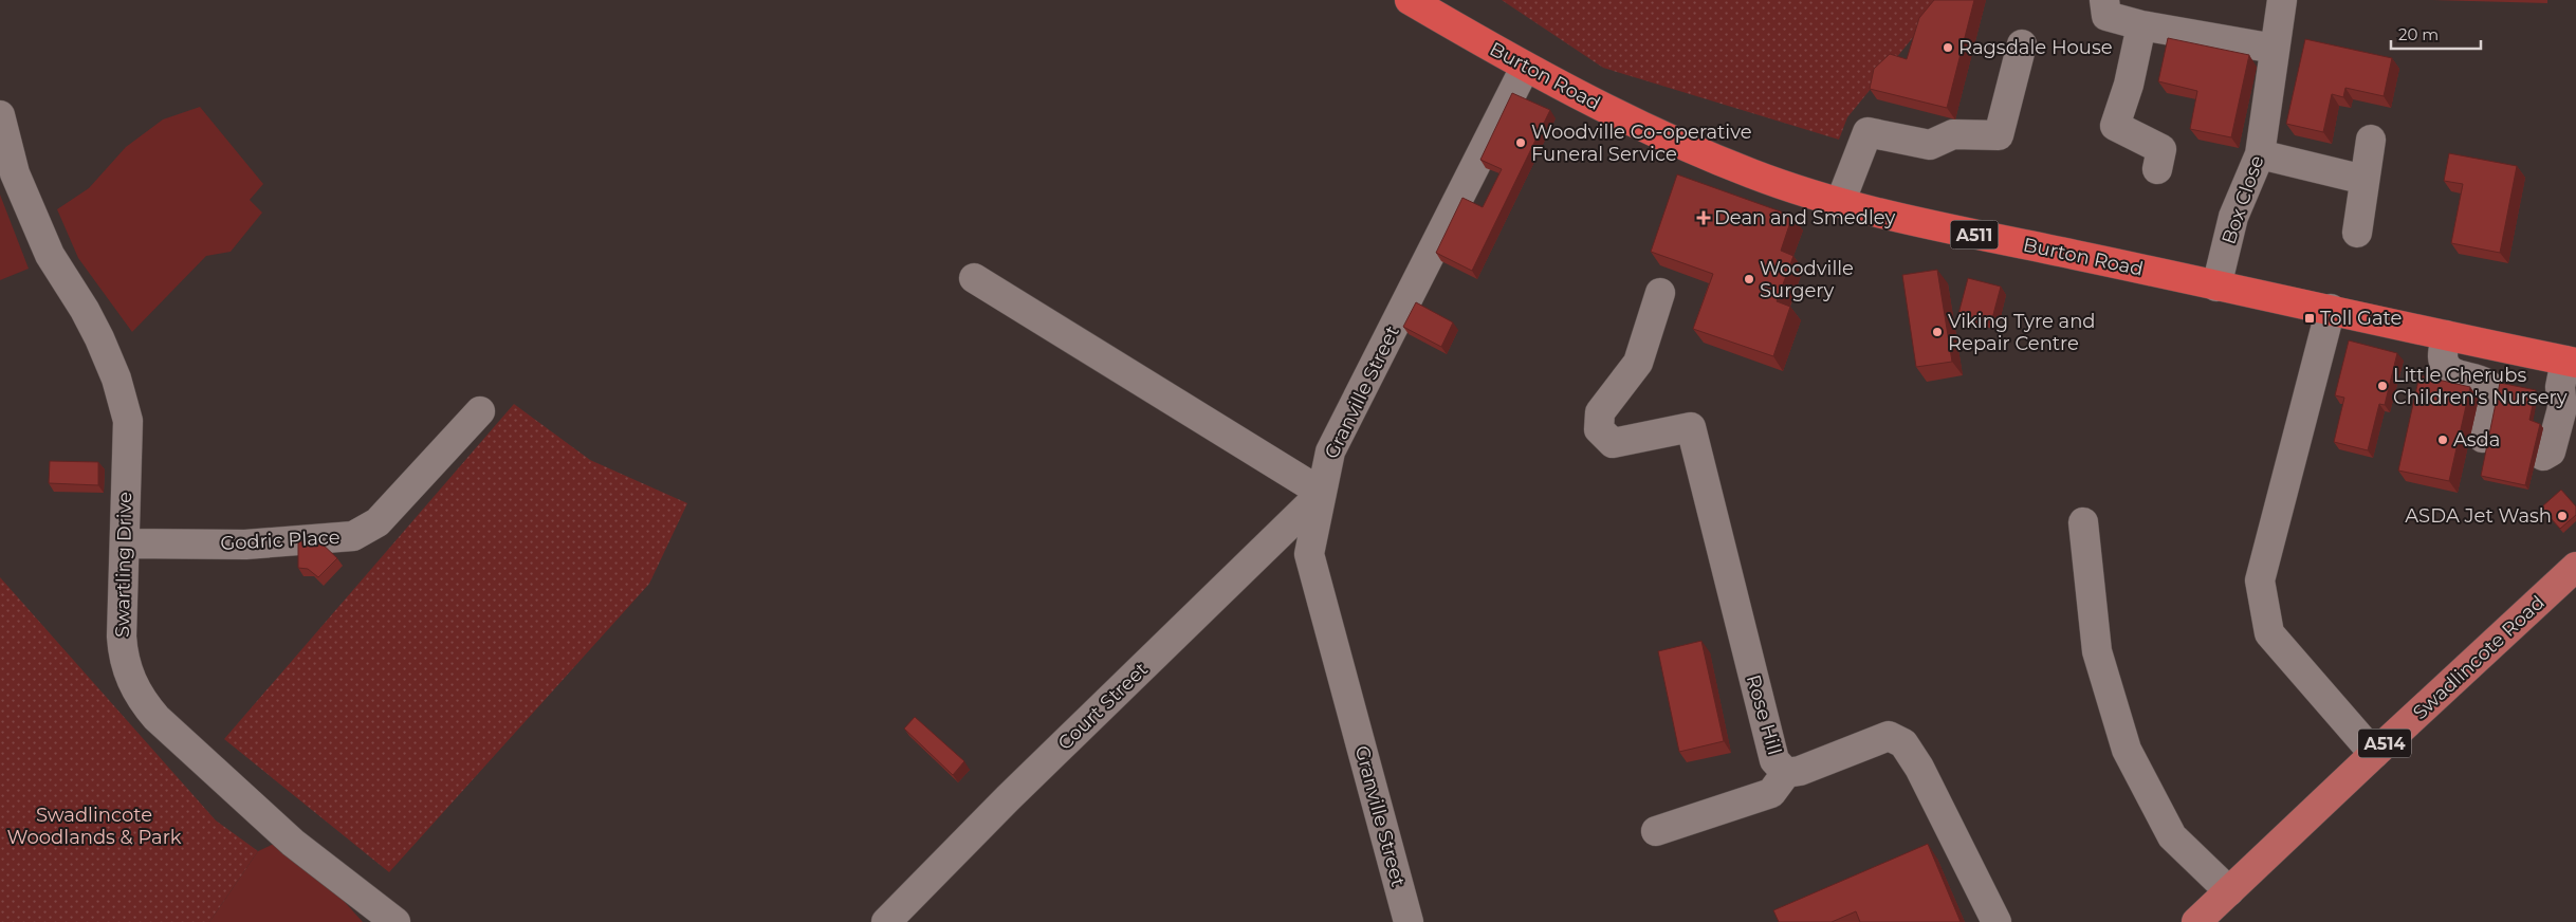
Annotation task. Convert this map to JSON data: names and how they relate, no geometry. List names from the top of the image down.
{
  "streets": {
    "highway": ["Burton Road", "A511"],
    "main road": ["Swadlincote Road", "A514"],
    "street": [
      "Box Close",
      "Granville Street",
      "Godric Place",
      "Swartling Drive",
      "Court Street",
      "Rose Hill"
    ]
  },
  "crossings": [
    ["Burton Road", "Box Close"],
    ["Burton Road", "Granville Street"],
    ["Granville Street", "Court Street"],
    ["Godric Place", "Swartling Drive"]
  ],
  "parks": ["Swadlincote Woodlands & Park"],
  "places": {
    "other": [
      "Ragsdale House",
      "Woodville Co-operative Funeral Service",
      "Woodville Surgery",
      "Viking Tyre and Repair Centre",
      "Little Cherubs Children's Nursery",
      "Asda",
      "ASDA Jet Wash"
    ],
    "health": ["Dean and Smedley"],
    "transit": ["Toll Gate"]
  },
  "scale_bar": "20 m"
}
